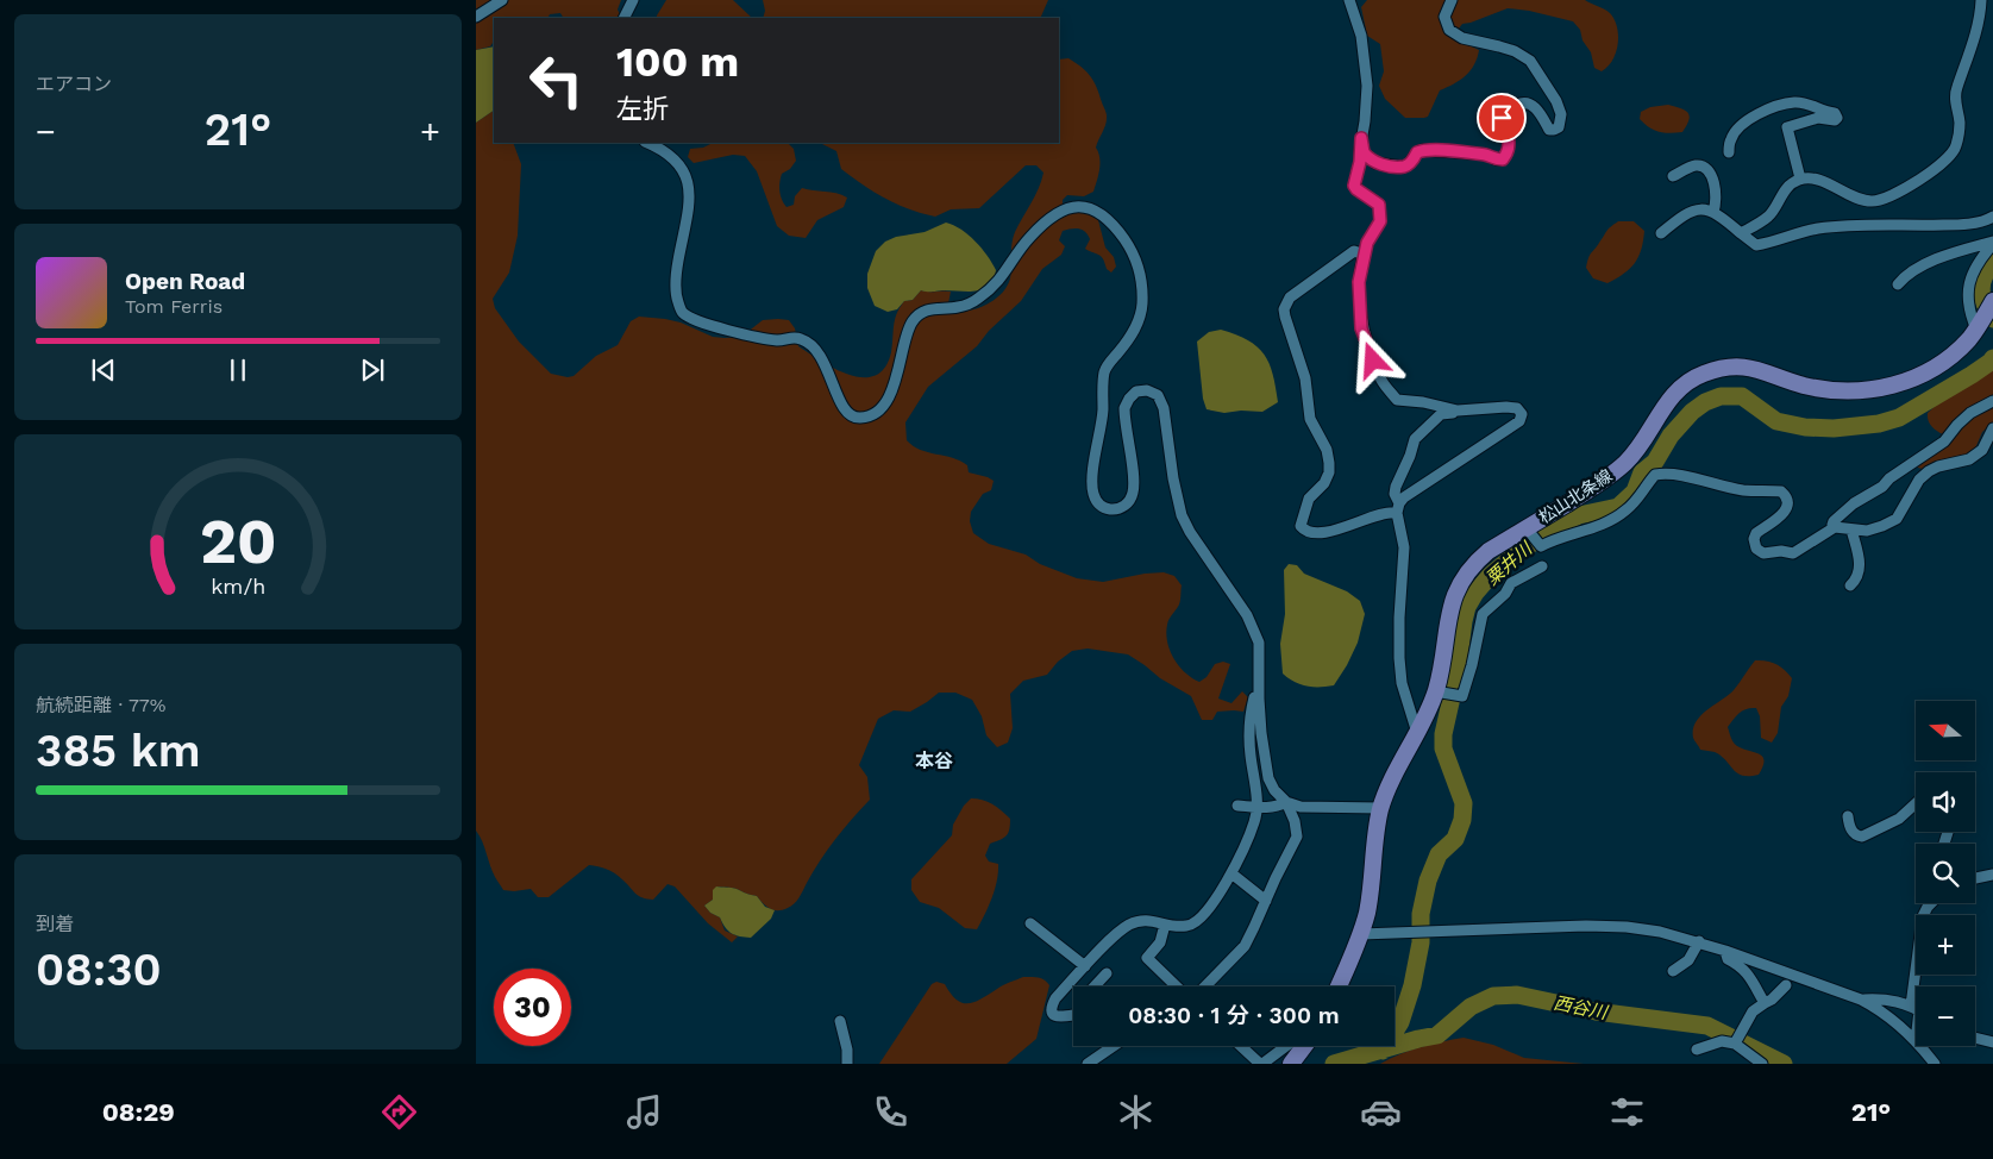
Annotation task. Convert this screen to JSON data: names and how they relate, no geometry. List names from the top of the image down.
{
  "streets": {
    "main road": ["松山北条線"]
  },
  "districts": ["本谷"],
  "water": ["粟井川", "西谷川"],
  "north": "left",
  "page": {
    "tile": [
      "エアコン",
      ["航続距離 · 77%", "385 km"],
      ["到着", "08:30"]
    ],
    "turn": ["100 m", "左折"],
    "heat": ["−", "21°", "+"],
    "song": ["Open Road", "Tom Ferris"],
    "map_buttons": ["+", "−"],
    "limit": "30",
    "trip": "08:30 · 1 分 · 300 m",
    "tabs": ["08:29", "21°"],
    "gauge": ["20", "km/h"]
  }
}
